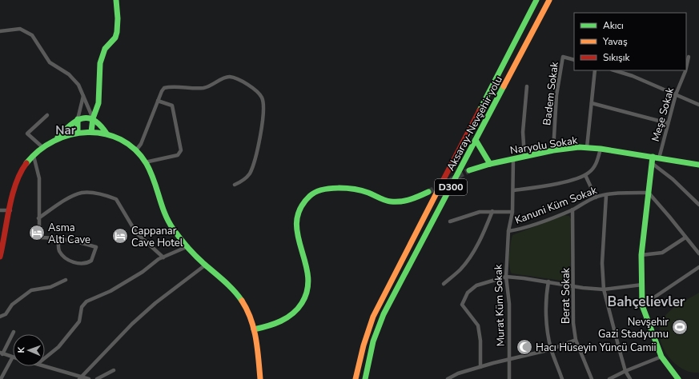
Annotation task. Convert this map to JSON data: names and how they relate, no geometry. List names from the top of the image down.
{
  "streets": {
    "main road": ["Aksaray-Nevşehir yolu", "Naryolu Sokak", "D300"],
    "street": [
      "Badem Sokak",
      "Meşe Sokak",
      "Kanuni Küm Sokak",
      "Berat Sokak",
      "Murat Küm Sokak"
    ]
  },
  "crossings": [
    ["Badem Sokak", "Naryolu Sokak"],
    ["Meşe Sokak", "Naryolu Sokak"],
    ["Naryolu Sokak", "Murat Küm Sokak"],
    ["Kanuni Küm Sokak", "Berat Sokak"],
    ["Kanuni Küm Sokak", "Murat Küm Sokak"]
  ],
  "districts": ["Nar", "Bahçelievler"],
  "places": {
    "hotel": ["Asma Alti Cave", "Cappanar Cave Hotel"],
    "sports": ["Nevşehir Gazi Stadyumu"],
    "mosque": ["Hacı Hüseyin Yüncü Camii"]
  },
  "legend": ["Akıcı", "Yavaş", "Sıkışık"],
  "north": "left"
}
